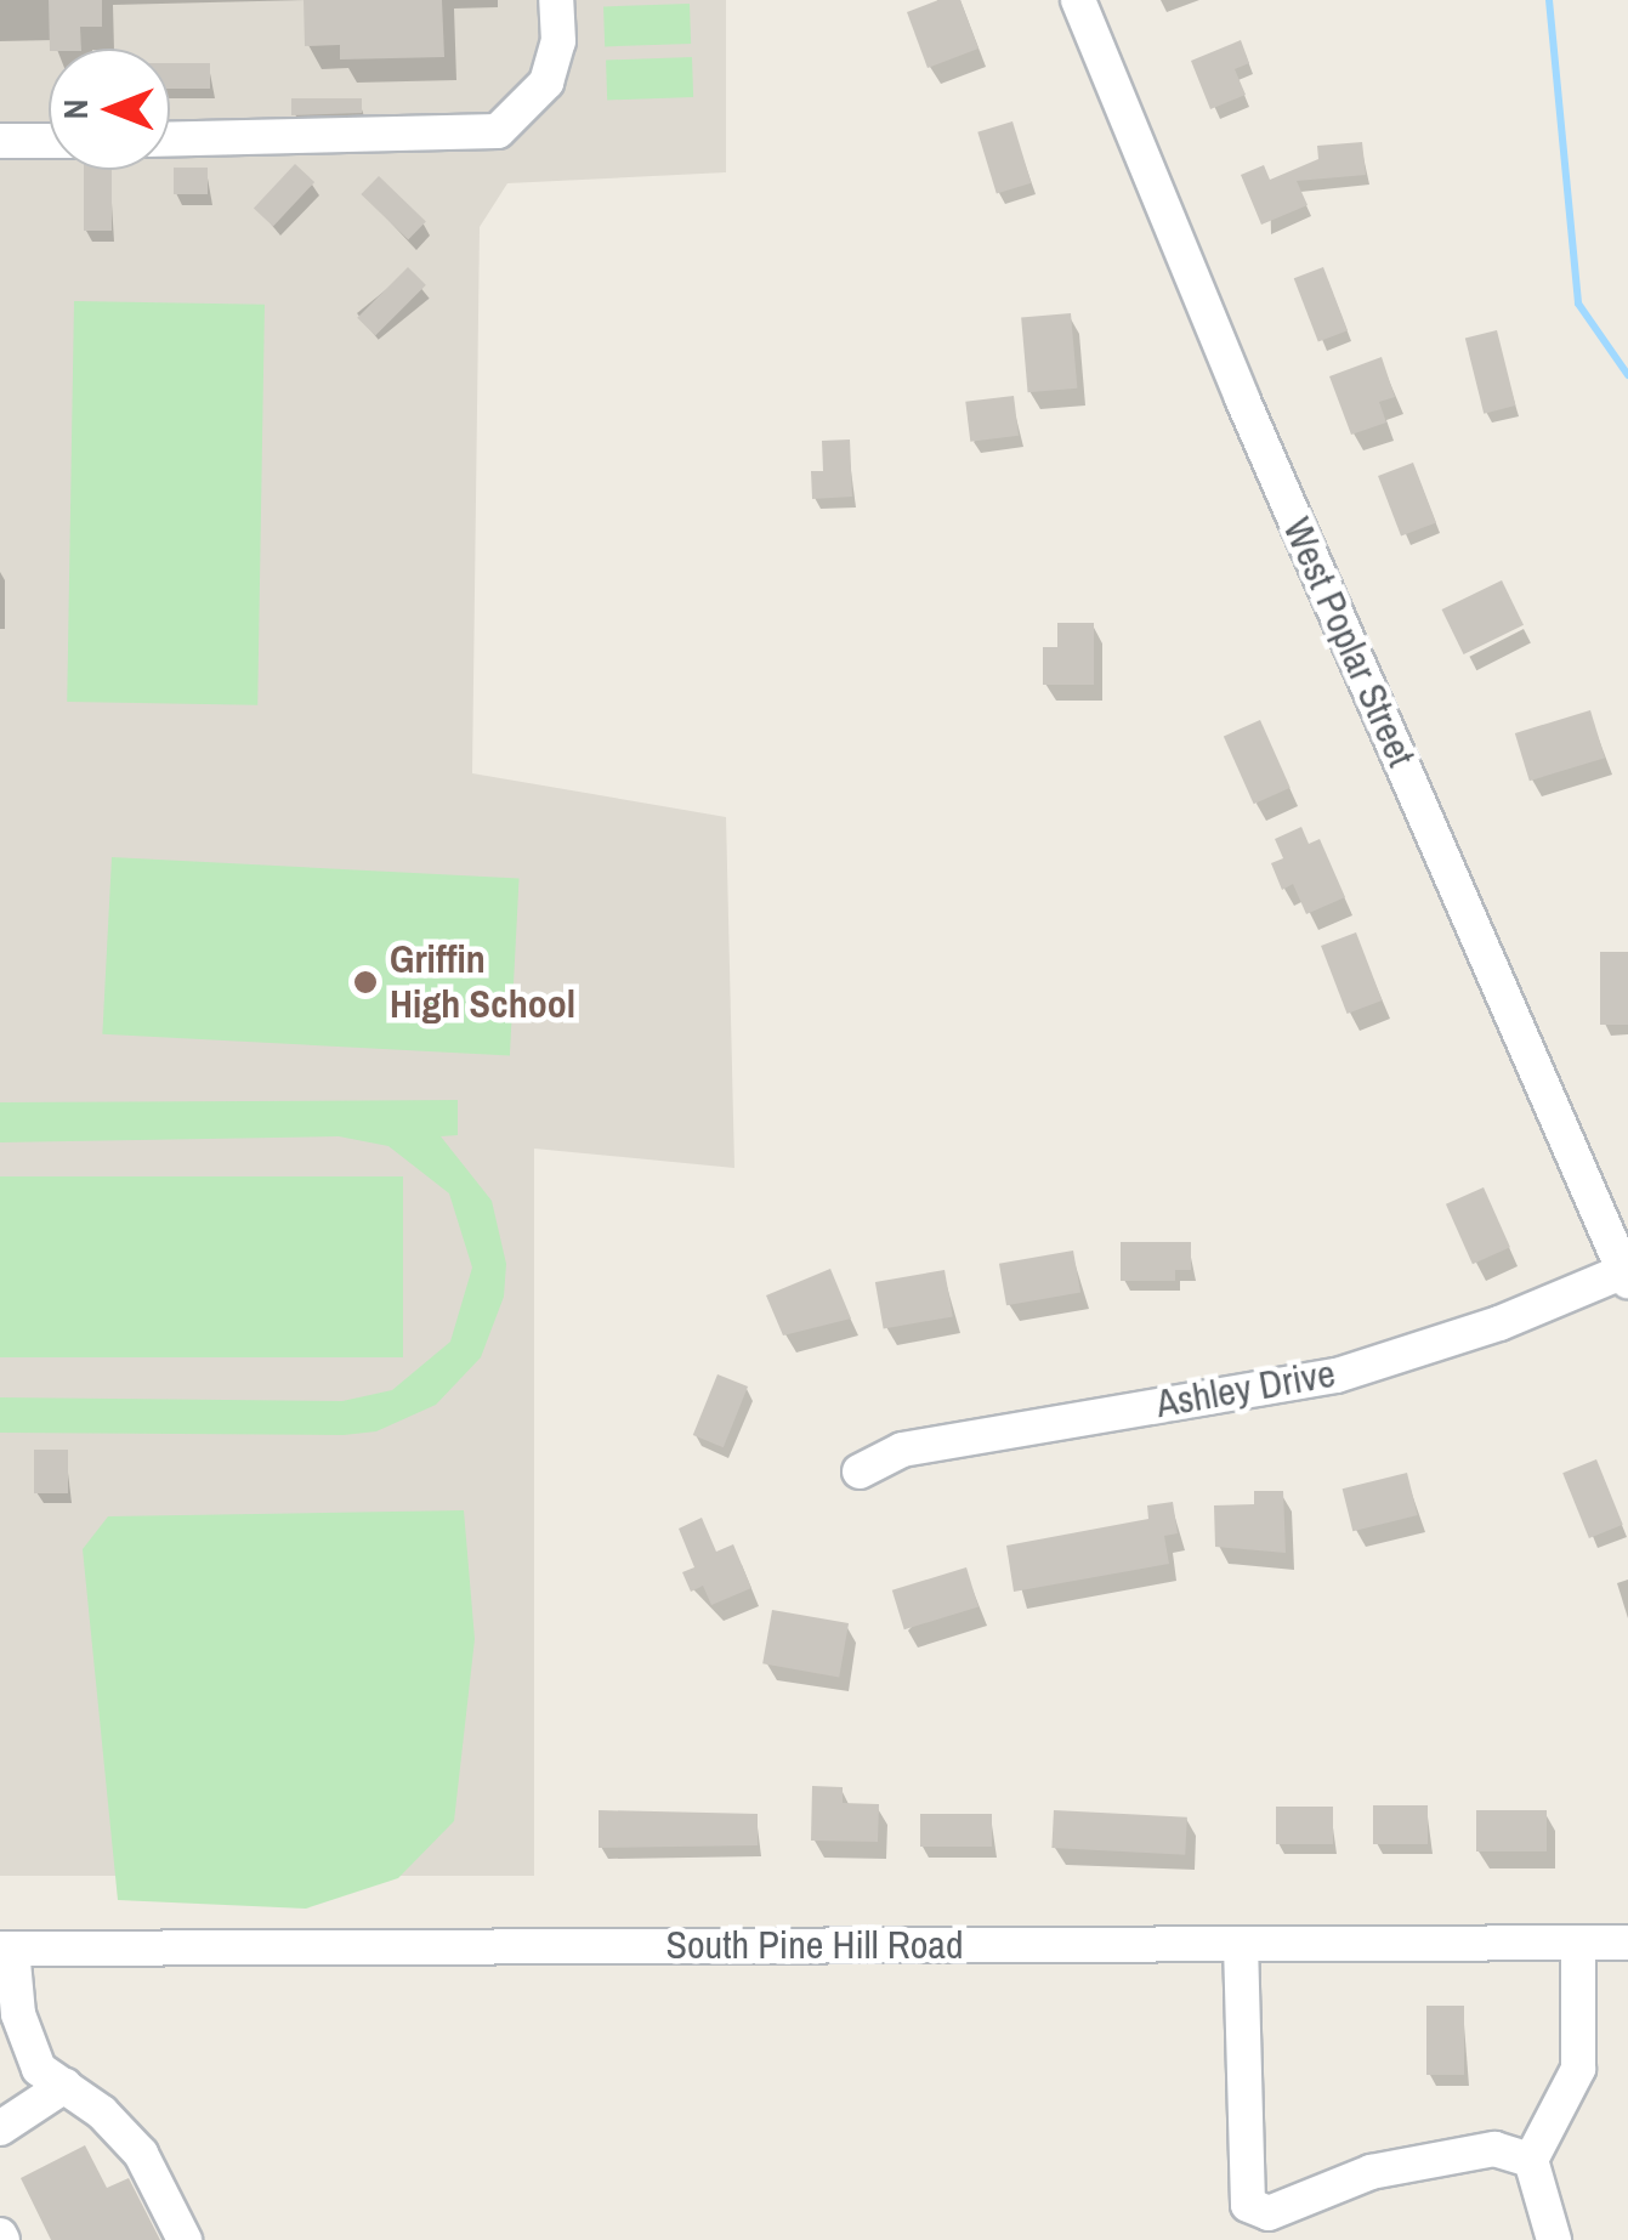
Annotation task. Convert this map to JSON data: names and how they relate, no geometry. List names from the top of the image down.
{
  "streets": {
    "street": ["West Poplar Street", "Ashley Drive", "South Pine Hill Road"]
  },
  "crossings": [
    ["West Poplar Street", "Ashley Drive"]
  ],
  "places": ["Griffin High School"],
  "north": "left"
}
